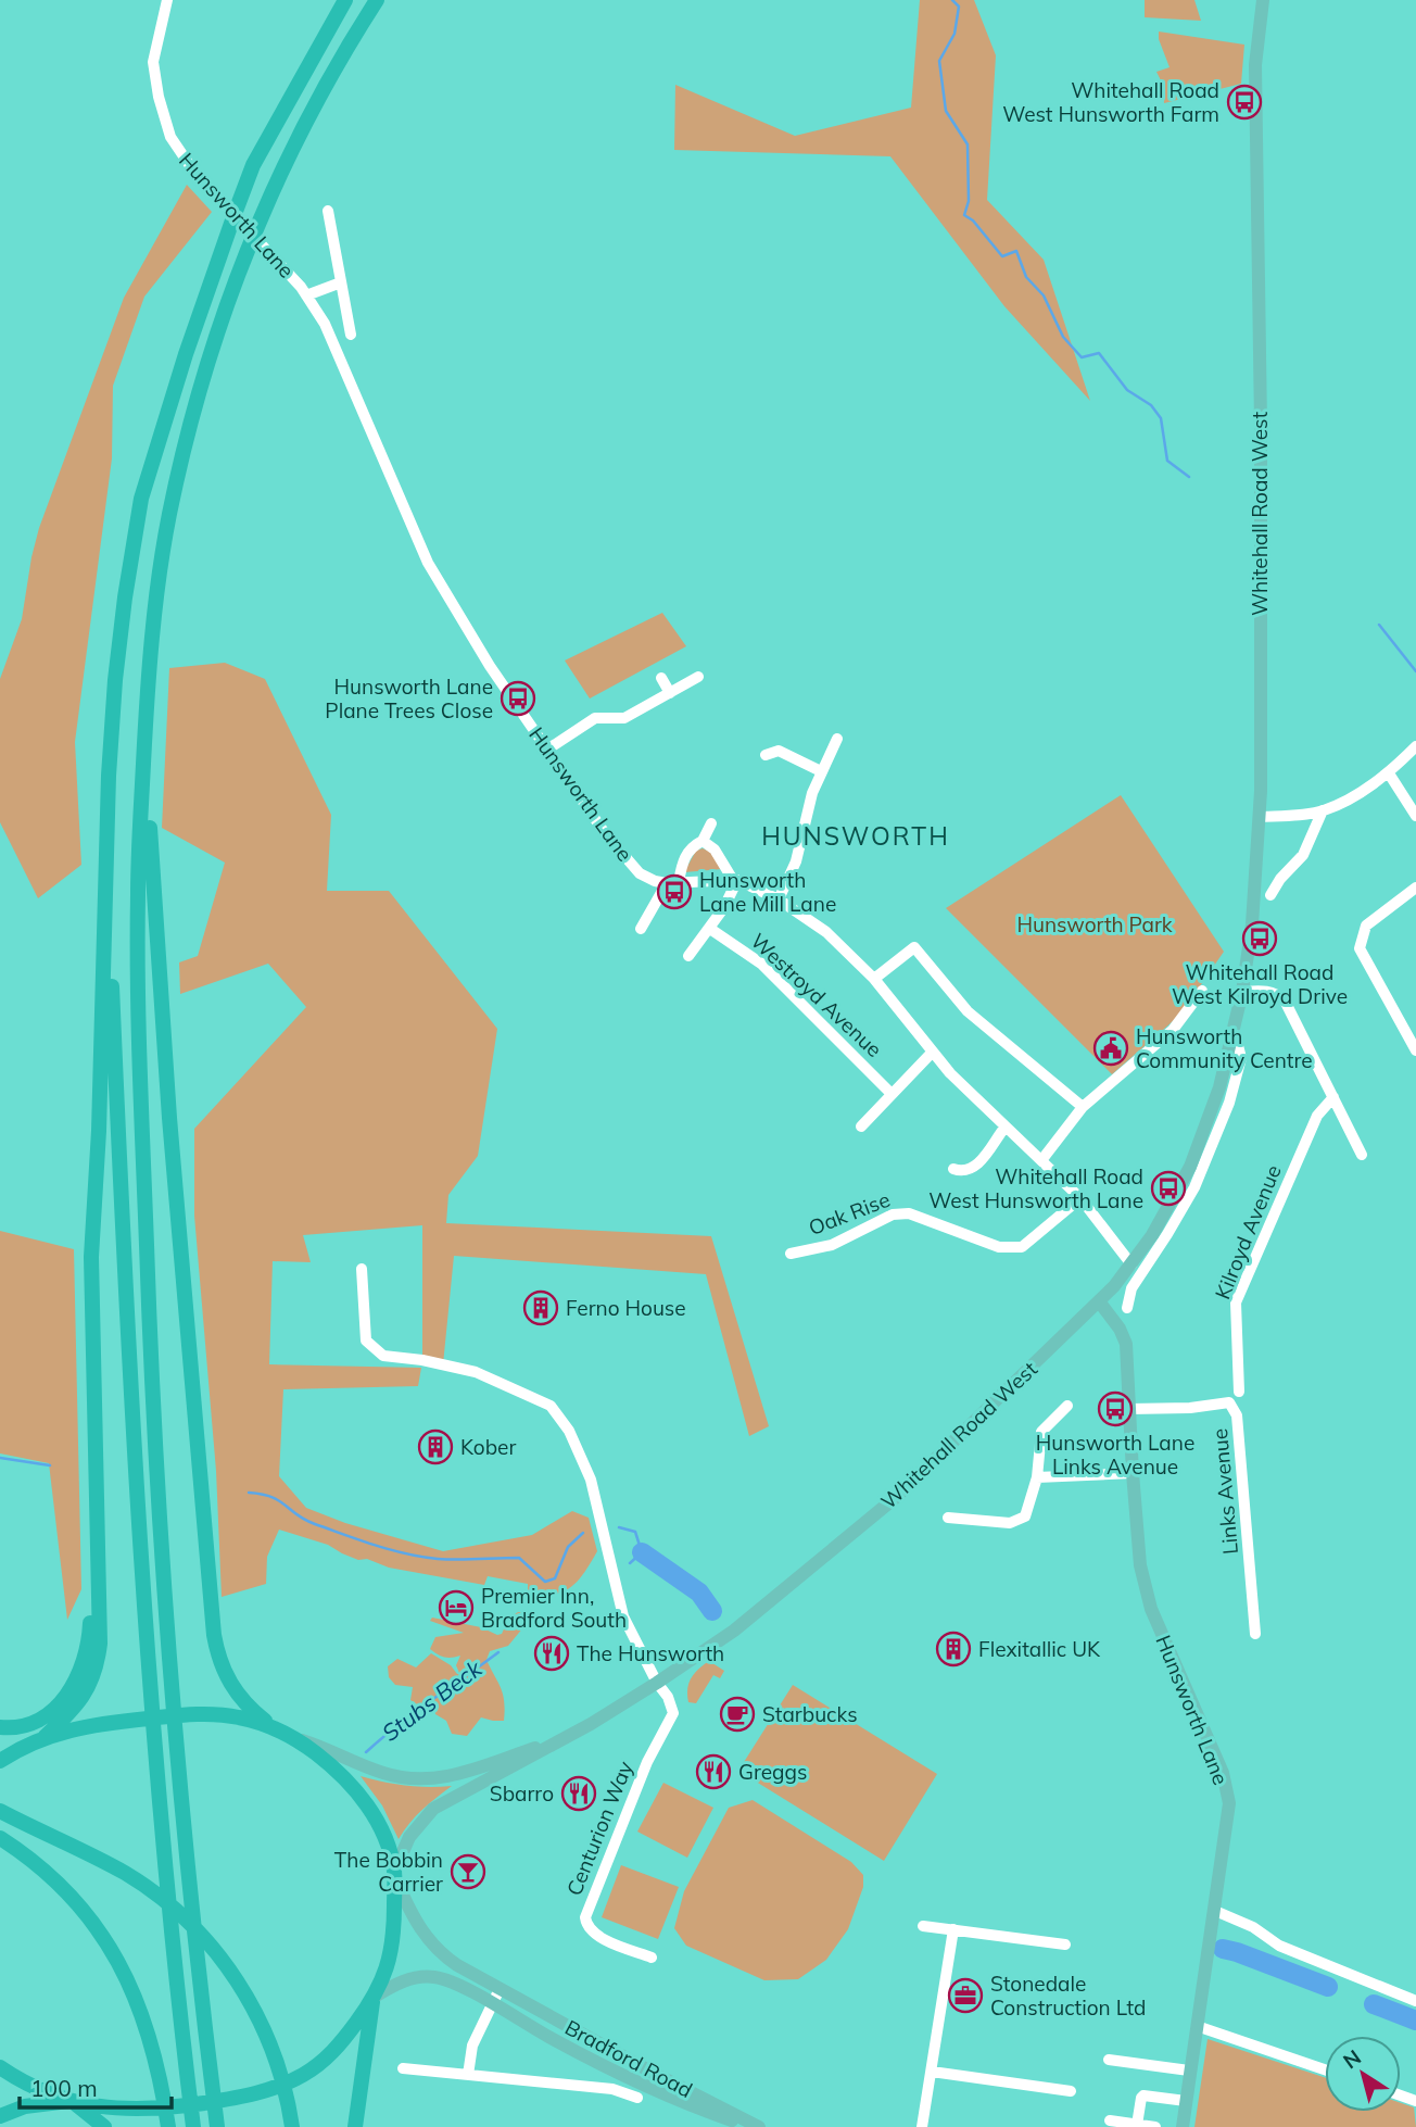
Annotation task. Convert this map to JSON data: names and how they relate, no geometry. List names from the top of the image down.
{
  "streets": {
    "main road": ["Hunsworth Lane", "Whitehall Road West", "Bradford Road"],
    "street": [
      "Westroyd Avenue",
      "Oak Rise",
      "Kilroyd Avenue",
      "Links Avenue",
      "Centurion Way"
    ]
  },
  "crossings": [
    ["Hunsworth Lane", "Whitehall Road West"],
    ["Hunsworth Lane", "Oak Rise"],
    ["Hunsworth Lane", "Links Avenue"],
    ["Whitehall Road West", "Centurion Way"],
    ["Whitehall Road West", "Bradford Road"]
  ],
  "districts": ["HUNSWORTH"],
  "water": ["Stubs Beck"],
  "parks": ["Hunsworth Park"],
  "places": {
    "bus stop": [
      "Whitehall Road West Hunsworth Farm",
      "Hunsworth Lane Plane Trees Close",
      "Hunsworth Lane Mill Lane",
      "Whitehall Road West Kilroyd Drive",
      "Whitehall Road West Hunsworth Lane",
      "Hunsworth Lane Links Avenue"
    ],
    "public building": ["Hunsworth Community Centre"],
    "building": ["Ferno House", "Kober", "Flexitallic UK"],
    "hotel": ["Premier Inn, Bradford South"],
    "restaurant": ["The Hunsworth", "Greggs", "Sbarro"],
    "cafe": ["Starbucks"],
    "bar": ["The Bobbin Carrier"],
    "office": ["Stonedale Construction Ltd"]
  },
  "scale_bar": "100 m",
  "north": "top left"
}
